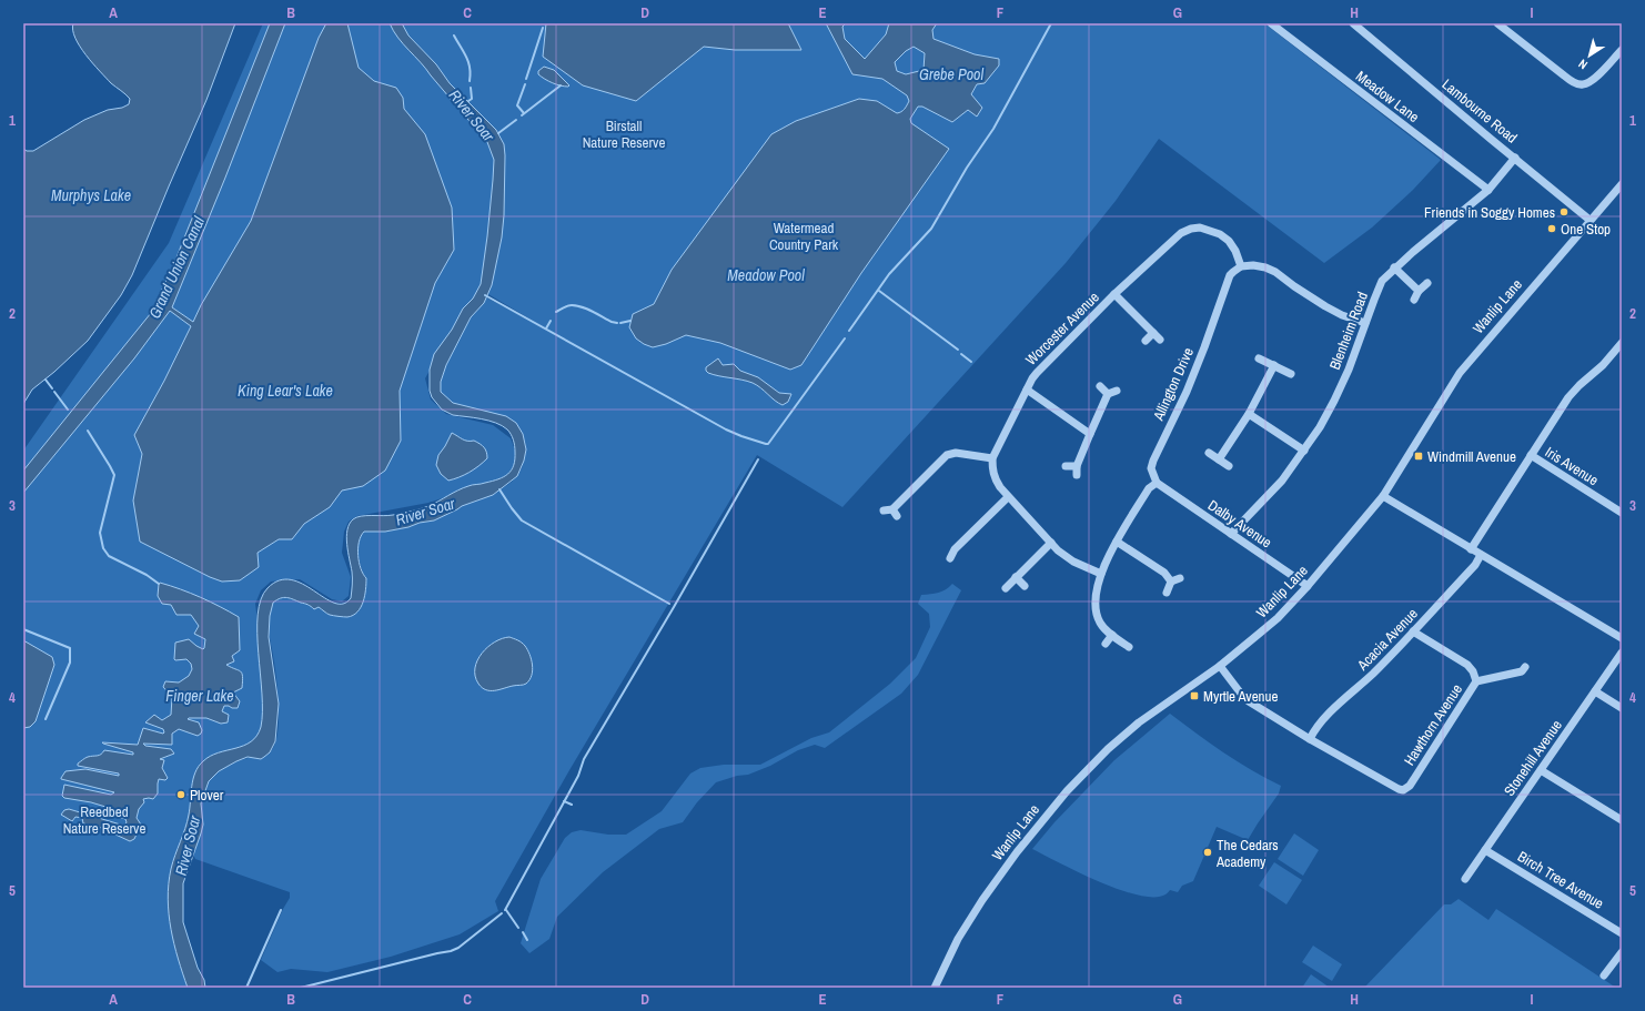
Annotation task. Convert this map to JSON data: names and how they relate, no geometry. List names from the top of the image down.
{
  "streets": {
    "street": [
      "Meadow Lane",
      "Lambourne Road",
      "Wanlip Lane",
      "Worcester Avenue",
      "Blenheim Road",
      "Allington Drive",
      "Iris Avenue",
      "Dalby Avenue",
      "Acacia Avenue",
      "Hawthorn Avenue",
      "Stonehill Avenue",
      "Birch Tree Avenue"
    ]
  },
  "crossings": [
    ["Meadow Lane", "Blenheim Road"],
    ["Lambourne Road", "Wanlip Lane"],
    ["Lambourne Road", "Blenheim Road"],
    ["Wanlip Lane", "Dalby Avenue"],
    ["Worcester Avenue", "Allington Drive"],
    ["Blenheim Road", "Dalby Avenue"],
    ["Allington Drive", "Dalby Avenue"],
    ["Acacia Avenue", "Hawthorn Avenue"],
    ["Stonehill Avenue", "Birch Tree Avenue"]
  ],
  "water": [
    "Grebe Pool",
    "River Soar",
    "Murphys Lake",
    "Grand Union Canal",
    "Meadow Pool",
    "King Lear's Lake",
    "Finger Lake"
  ],
  "parks": ["Birstall Nature Reserve", "Watermead Country Park", "Reedbed Nature Reserve"],
  "places": {
    "other": [
      "Friends in Soggy Homes",
      "One Stop",
      "Plover",
      "The Cedars Academy"
    ],
    "transit": ["Windmill Avenue", "Myrtle Avenue"]
  },
  "north": "bottom left",
  "grid": {
    "columns": [
      "A",
      "B",
      "C",
      "D",
      "E",
      "F",
      "G",
      "H",
      "I"
    ],
    "rows": [
      "1",
      "2",
      "3",
      "4",
      "5"
    ]
  }
}
